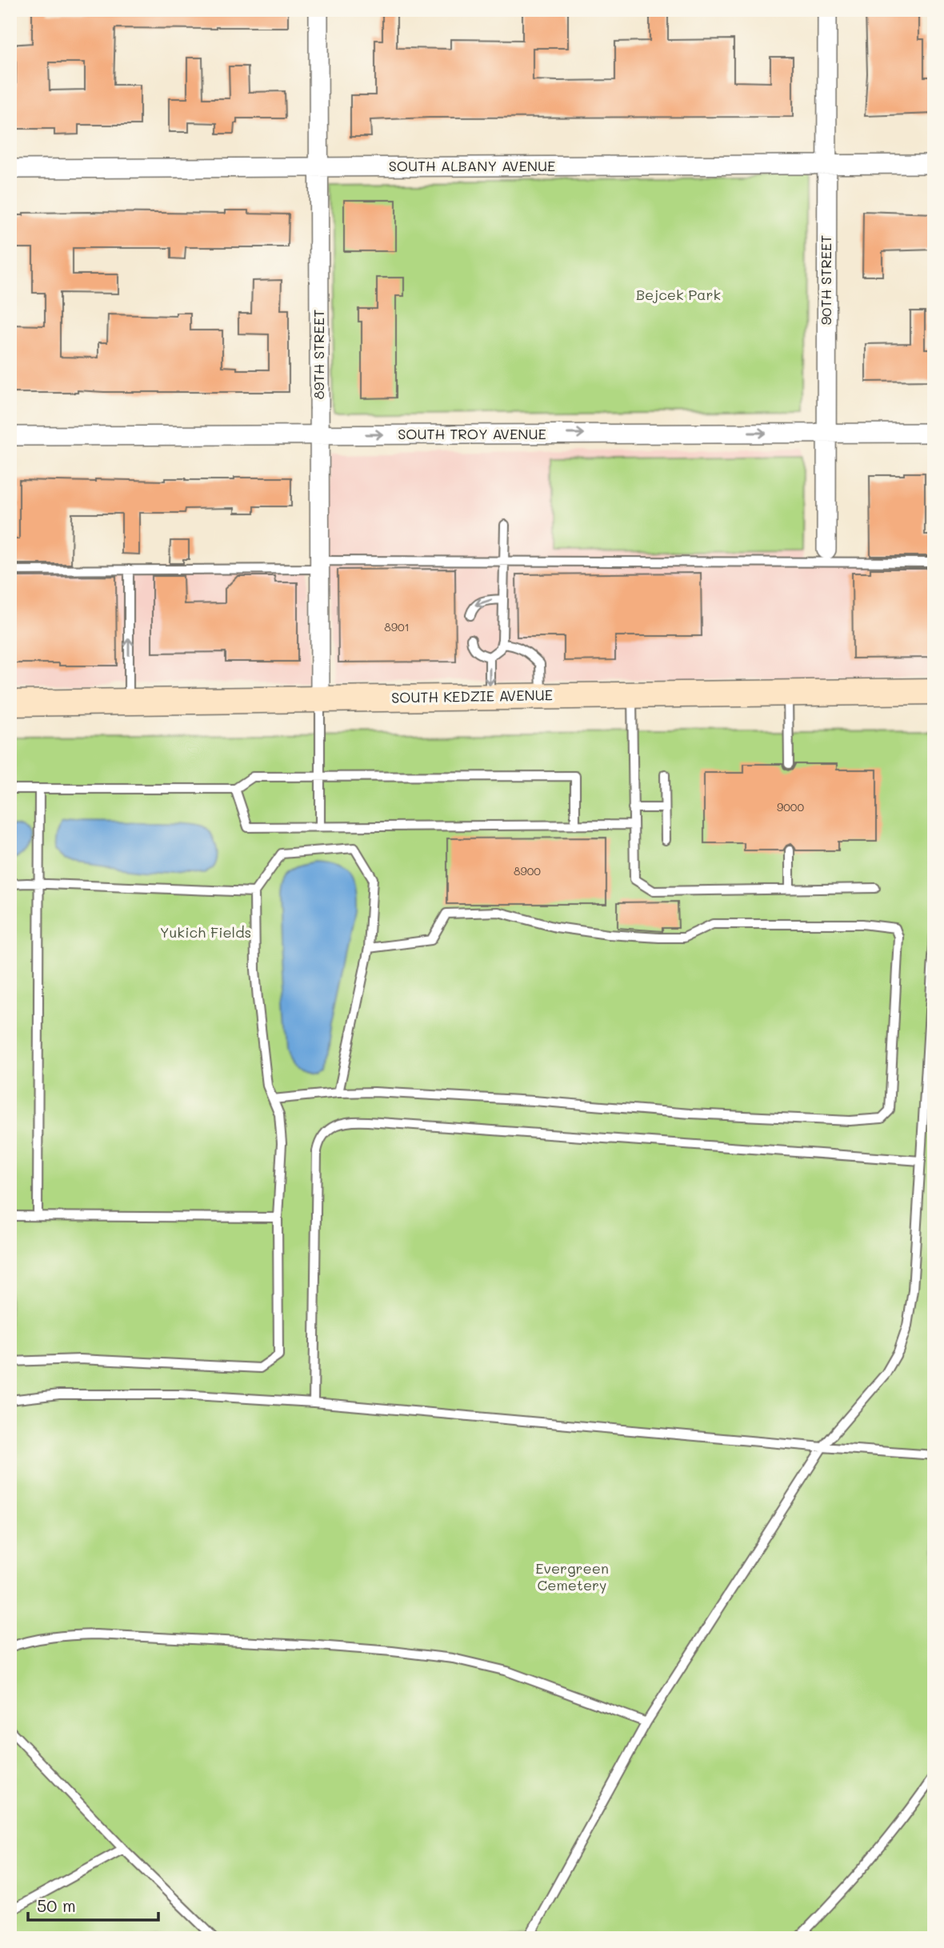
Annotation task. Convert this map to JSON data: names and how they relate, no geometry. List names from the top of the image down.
{
  "streets": {
    "main road": ["SOUTH KEDZIE AVENUE"],
    "street": [
      "SOUTH ALBANY AVENUE",
      "90TH STREET",
      "89TH STREET",
      "SOUTH TROY AVENUE"
    ]
  },
  "crossings": [
    ["SOUTH ALBANY AVENUE", "90TH STREET"],
    ["SOUTH ALBANY AVENUE", "89TH STREET"],
    ["90TH STREET", "SOUTH TROY AVENUE"],
    ["89TH STREET", "SOUTH TROY AVENUE"],
    ["89TH STREET", "SOUTH KEDZIE AVENUE"]
  ],
  "one_way": ["SOUTH TROY AVENUE"],
  "parks": ["Bejcek Park", "Yukich Fields", "Evergreen Cemetery"],
  "house_numbers": ["8901", "9000", "8900"],
  "scale_bar": "50 m"
}
